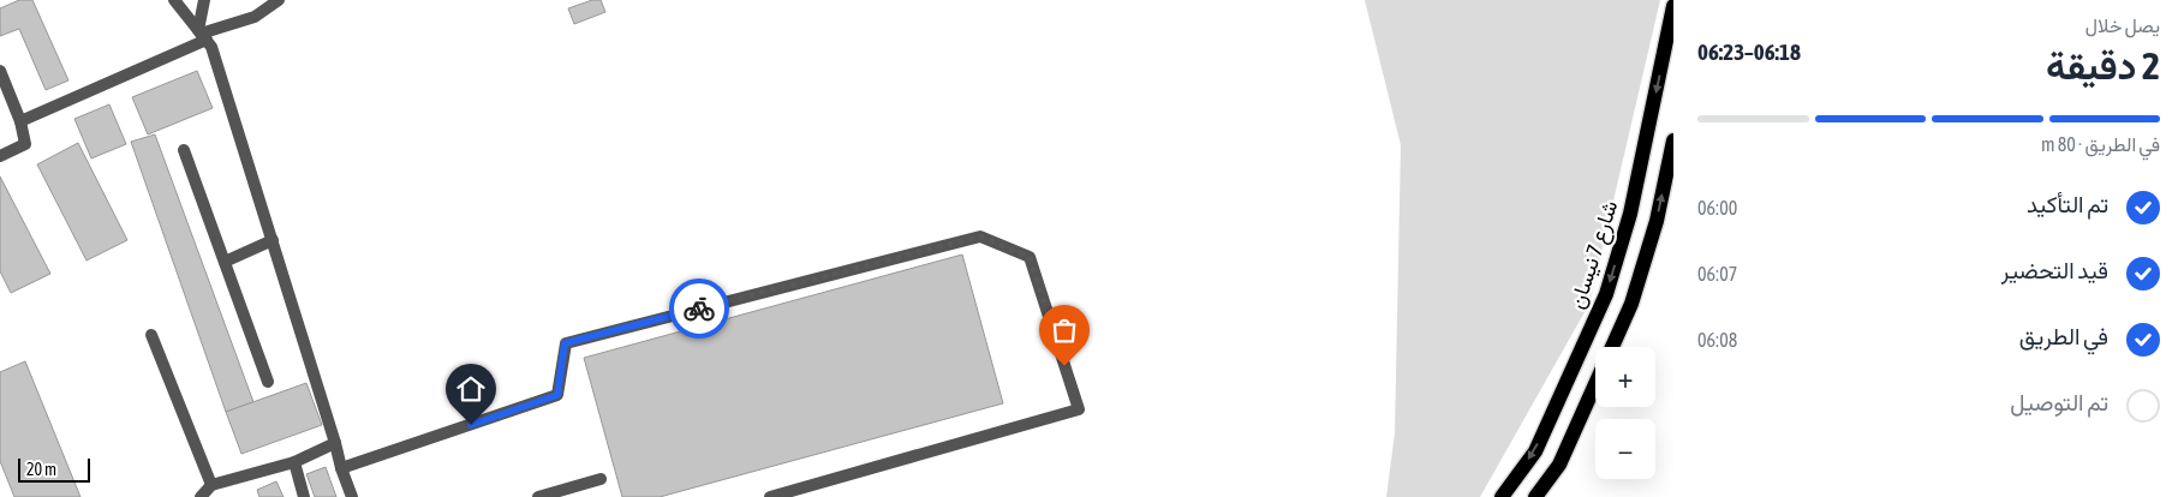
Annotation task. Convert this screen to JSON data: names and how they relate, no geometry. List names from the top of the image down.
{
  "streets": {
    "main road": ["شارع 7 نيسان"]
  },
  "scale_bar": "20 m",
  "page": {
    "heading": ["2 دقيقة", "يصل خلال", "06:18–06:23"],
    "bar": "في الطريق · 80 m",
    "list": [
      ["تم التأكيد", "06:00"],
      ["قيد التحضير", "06:07"],
      ["في الطريق", "06:08"],
      "تم التوصيل"
    ],
    "map_buttons": ["+", "−"],
    "scale": "20 m"
  }
}
